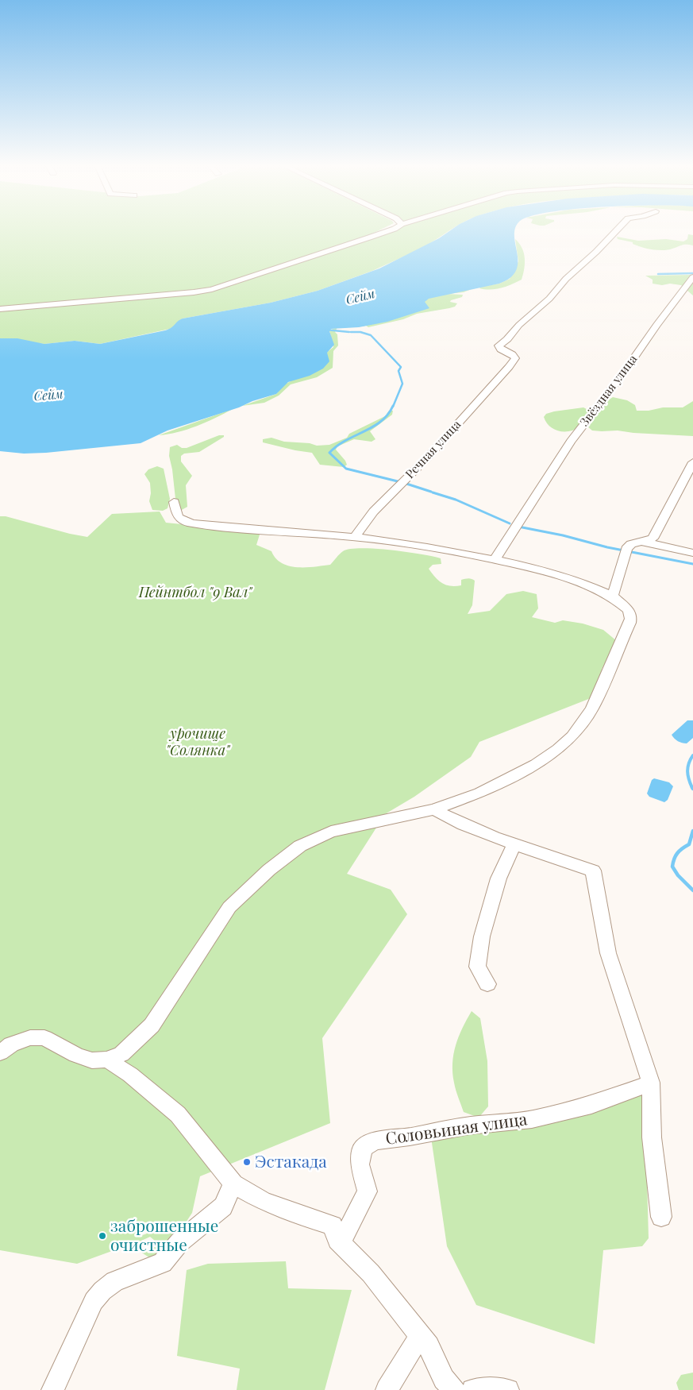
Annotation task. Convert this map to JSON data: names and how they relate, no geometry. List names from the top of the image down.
{
  "streets": {
    "street": ["Звёздная улица", "Речная улица", "Соловьиная улица"]
  },
  "water": ["Сейм"],
  "parks": ["Пейнтбол \"9 Вал\"", "урочище \"Солянка\""],
  "places": ["Эстакада", "заброшенные очистные"]
}
